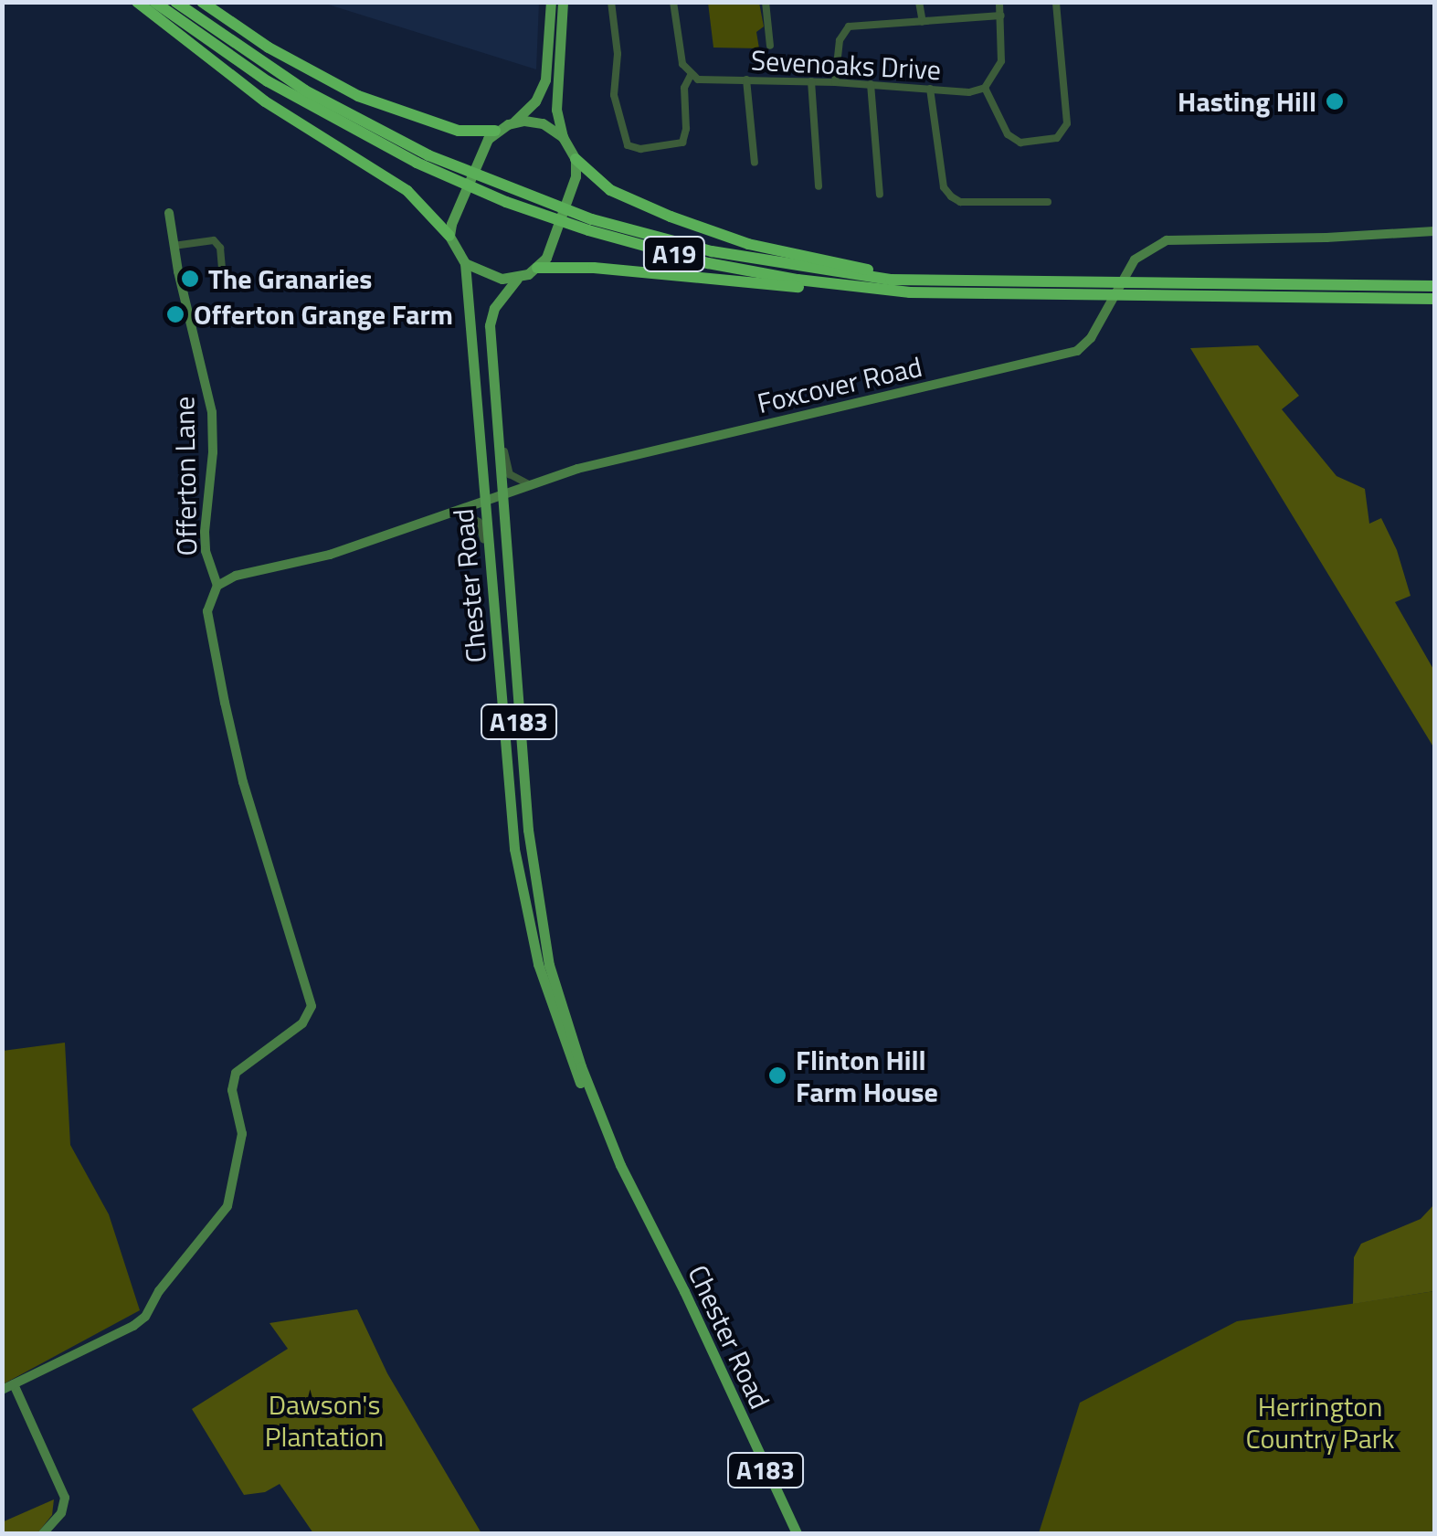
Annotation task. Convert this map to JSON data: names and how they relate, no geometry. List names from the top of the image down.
{
  "streets": {
    "highway": ["A19"],
    "main road": ["Chester Road", "A183"],
    "street": ["Sevenoaks Drive", "Foxcover Road", "Offerton Lane"]
  },
  "crossings": [
    ["A19", "Chester Road"],
    ["Foxcover Road", "Offerton Lane"],
    ["Foxcover Road", "Chester Road"]
  ],
  "parks": ["Dawson's Plantation", "Herrington Country Park"],
  "places": [
    "Hasting Hill",
    "The Granaries",
    "Offerton Grange Farm",
    "Flinton Hill Farm House"
  ]
}
